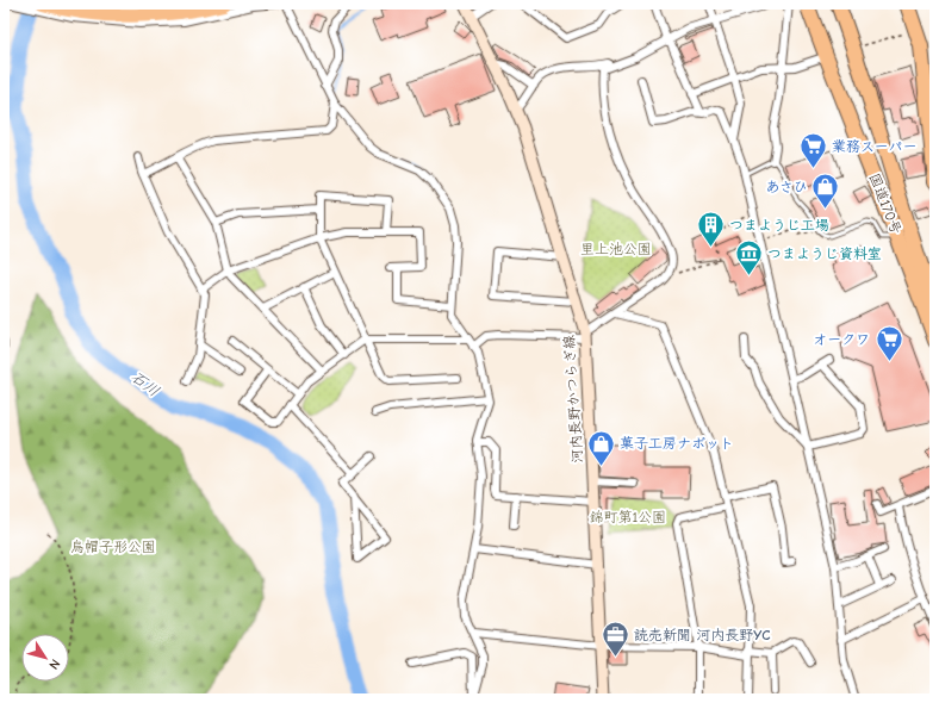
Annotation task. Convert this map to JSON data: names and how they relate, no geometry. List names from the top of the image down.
{
  "streets": {
    "highway": ["国道170号"],
    "main road": ["河内長野かつらぎ線"]
  },
  "water": ["石川"],
  "parks": ["里上池公園", "錦町第1公園", "烏帽子形公園"],
  "places": {
    "supermarket": ["業務スーパー", "オークワ"],
    "shop": ["あさひ", "菓子工房ナボット"],
    "building": ["つまようじ工場"],
    "museum": ["つまようじ資料室"],
    "office": ["読売新聞 河内長野YC"]
  },
  "north": "bottom right"
}
